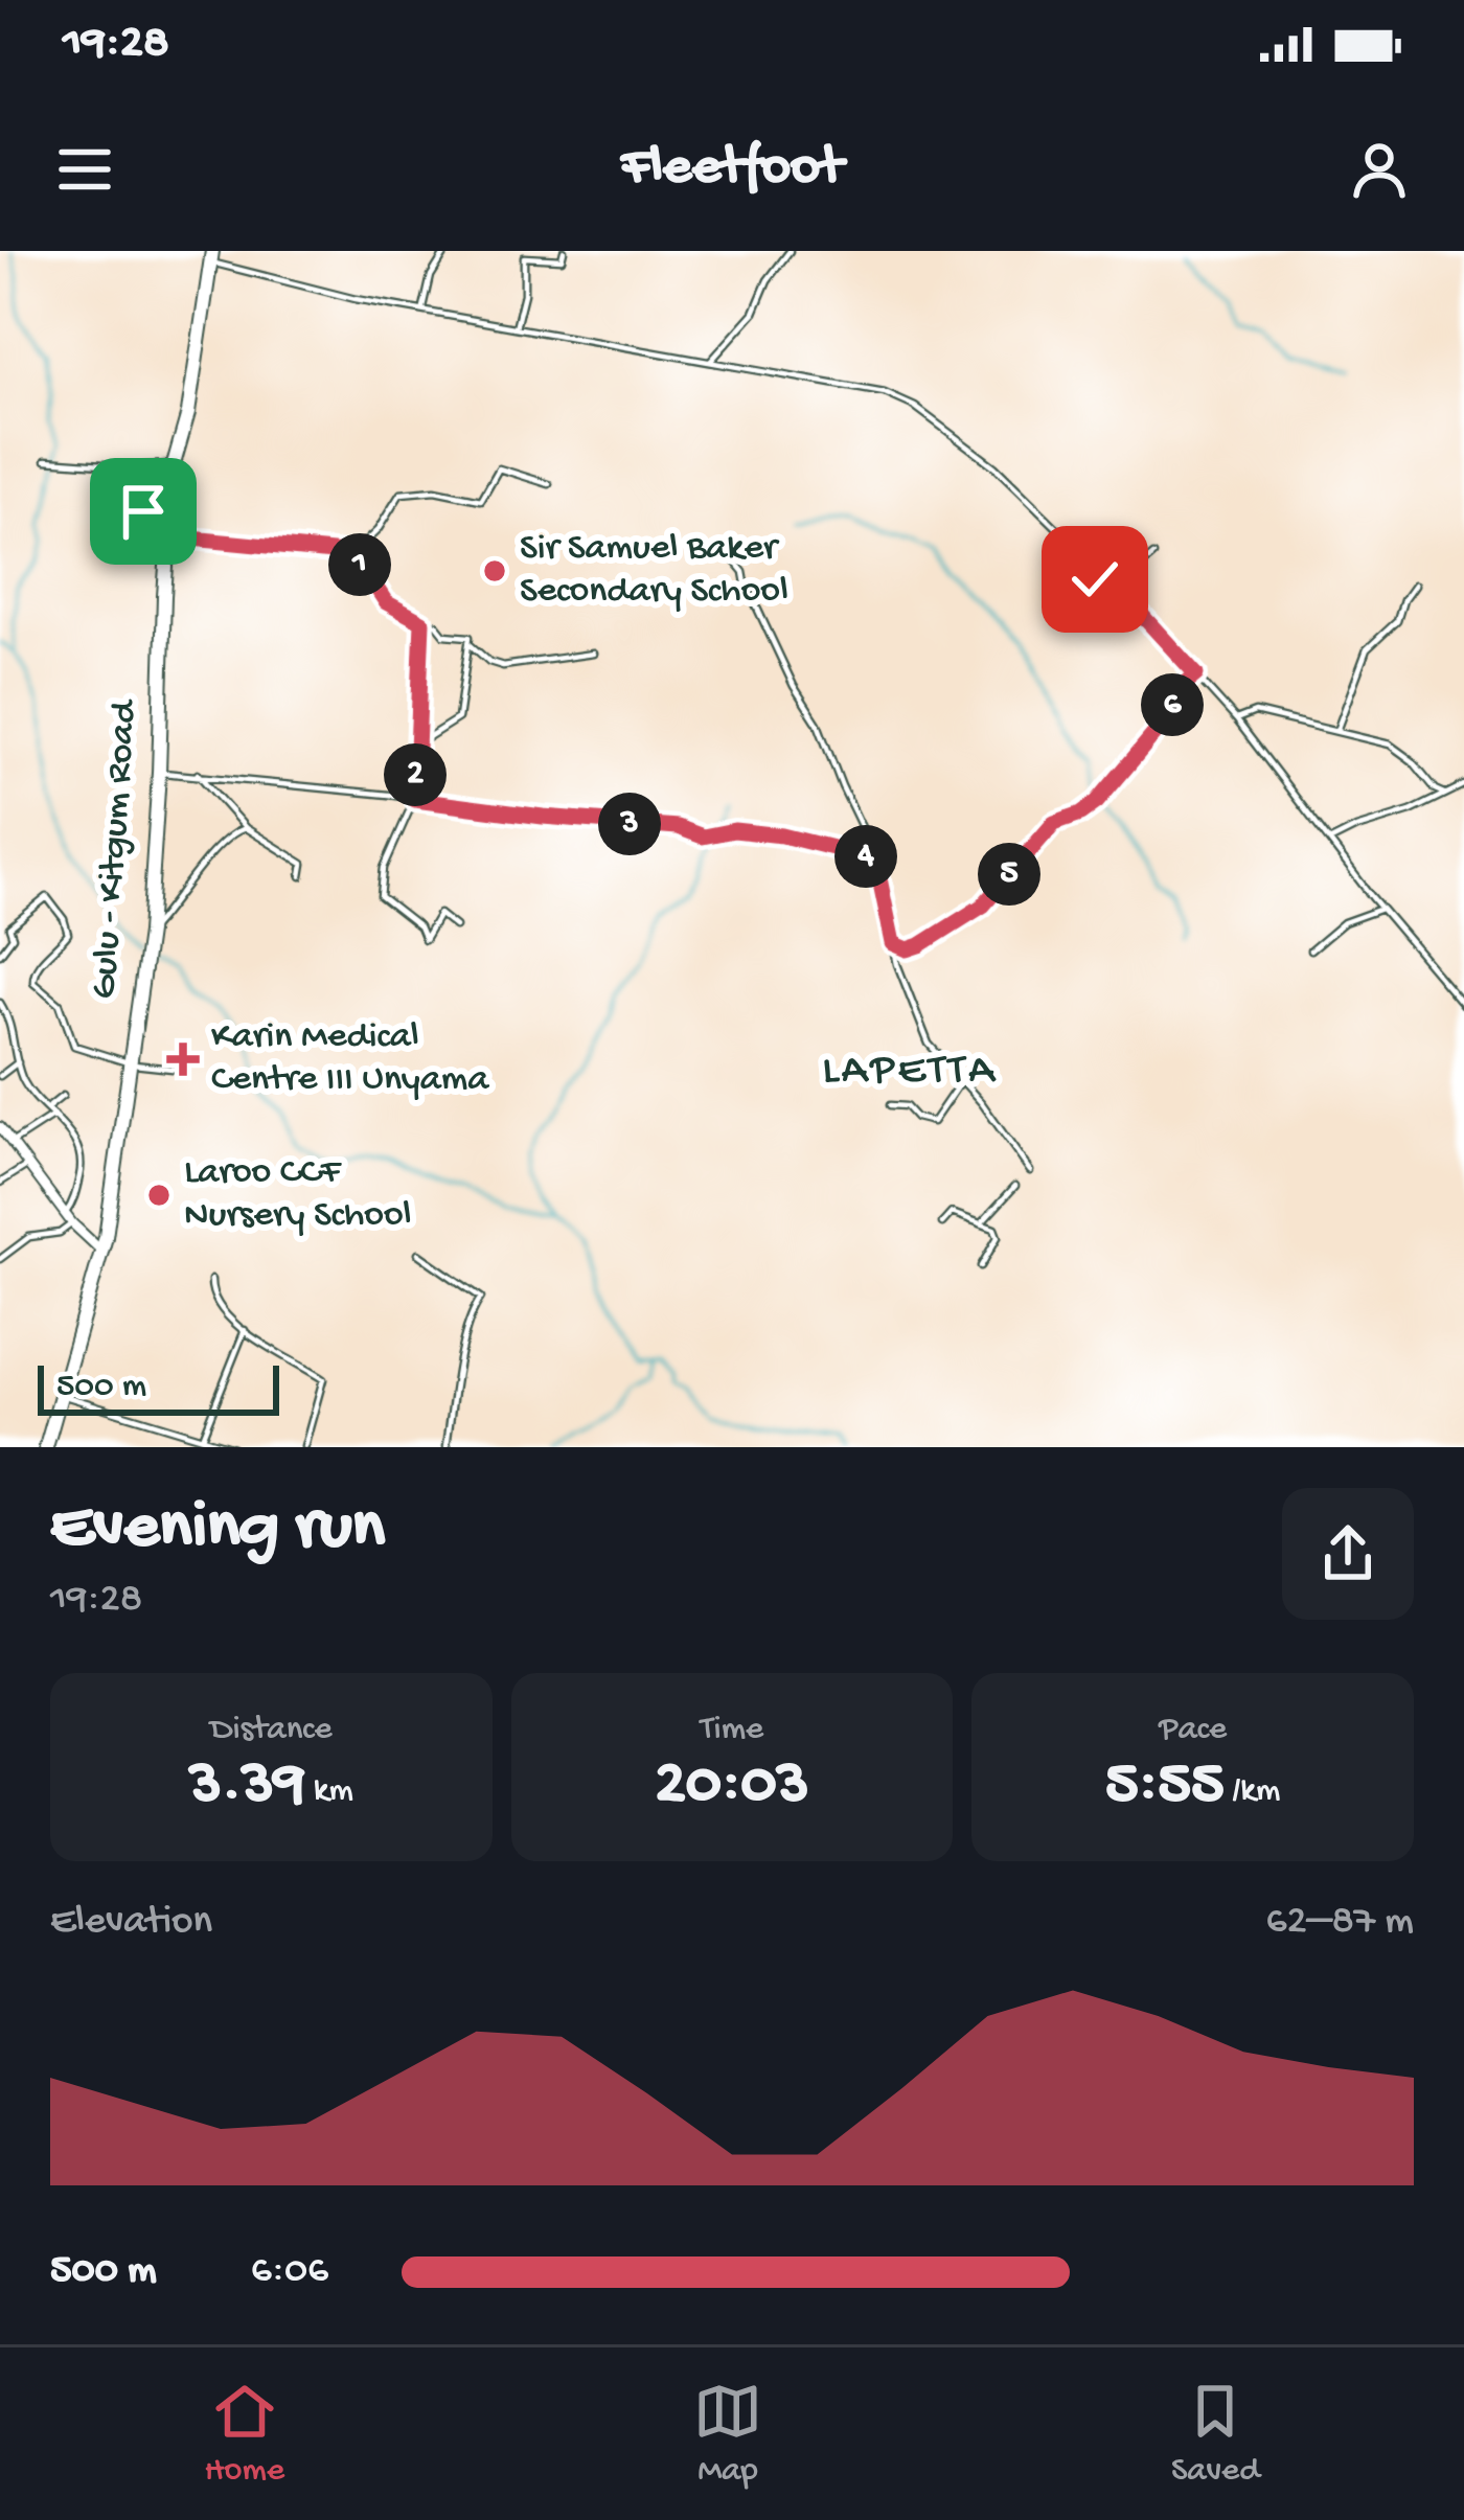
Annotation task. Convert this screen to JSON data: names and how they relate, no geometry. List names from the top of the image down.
{
  "streets": {
    "main road": ["Gulu - Kitgum Road"]
  },
  "districts": ["LAPETTA"],
  "places": {
    "other": ["Sir Samuel Baker Secondary School", "Laroo CCF Nursery School"],
    "health": ["Karin Medical Centre III Unyama"]
  },
  "scale_bar": "500 m",
  "page": {
    "status": "19:28",
    "header": "Fleetfoot",
    "pins": [
      "1",
      "6",
      "2",
      "3",
      "4",
      "5"
    ],
    "scale": "500 m",
    "heading": ["Evening run", "19:28"],
    "stats": [
      ["Distance", "3.39 km"],
      ["Time", "20:03"],
      ["Pace", "5:55 /km"]
    ],
    "chart": ["Elevation", "62–87 m"],
    "list": [
      {
        "name": "500 m",
        "note": "6:06"
      }
    ],
    "tabs": ["Home", "Map", "Saved"]
  }
}
